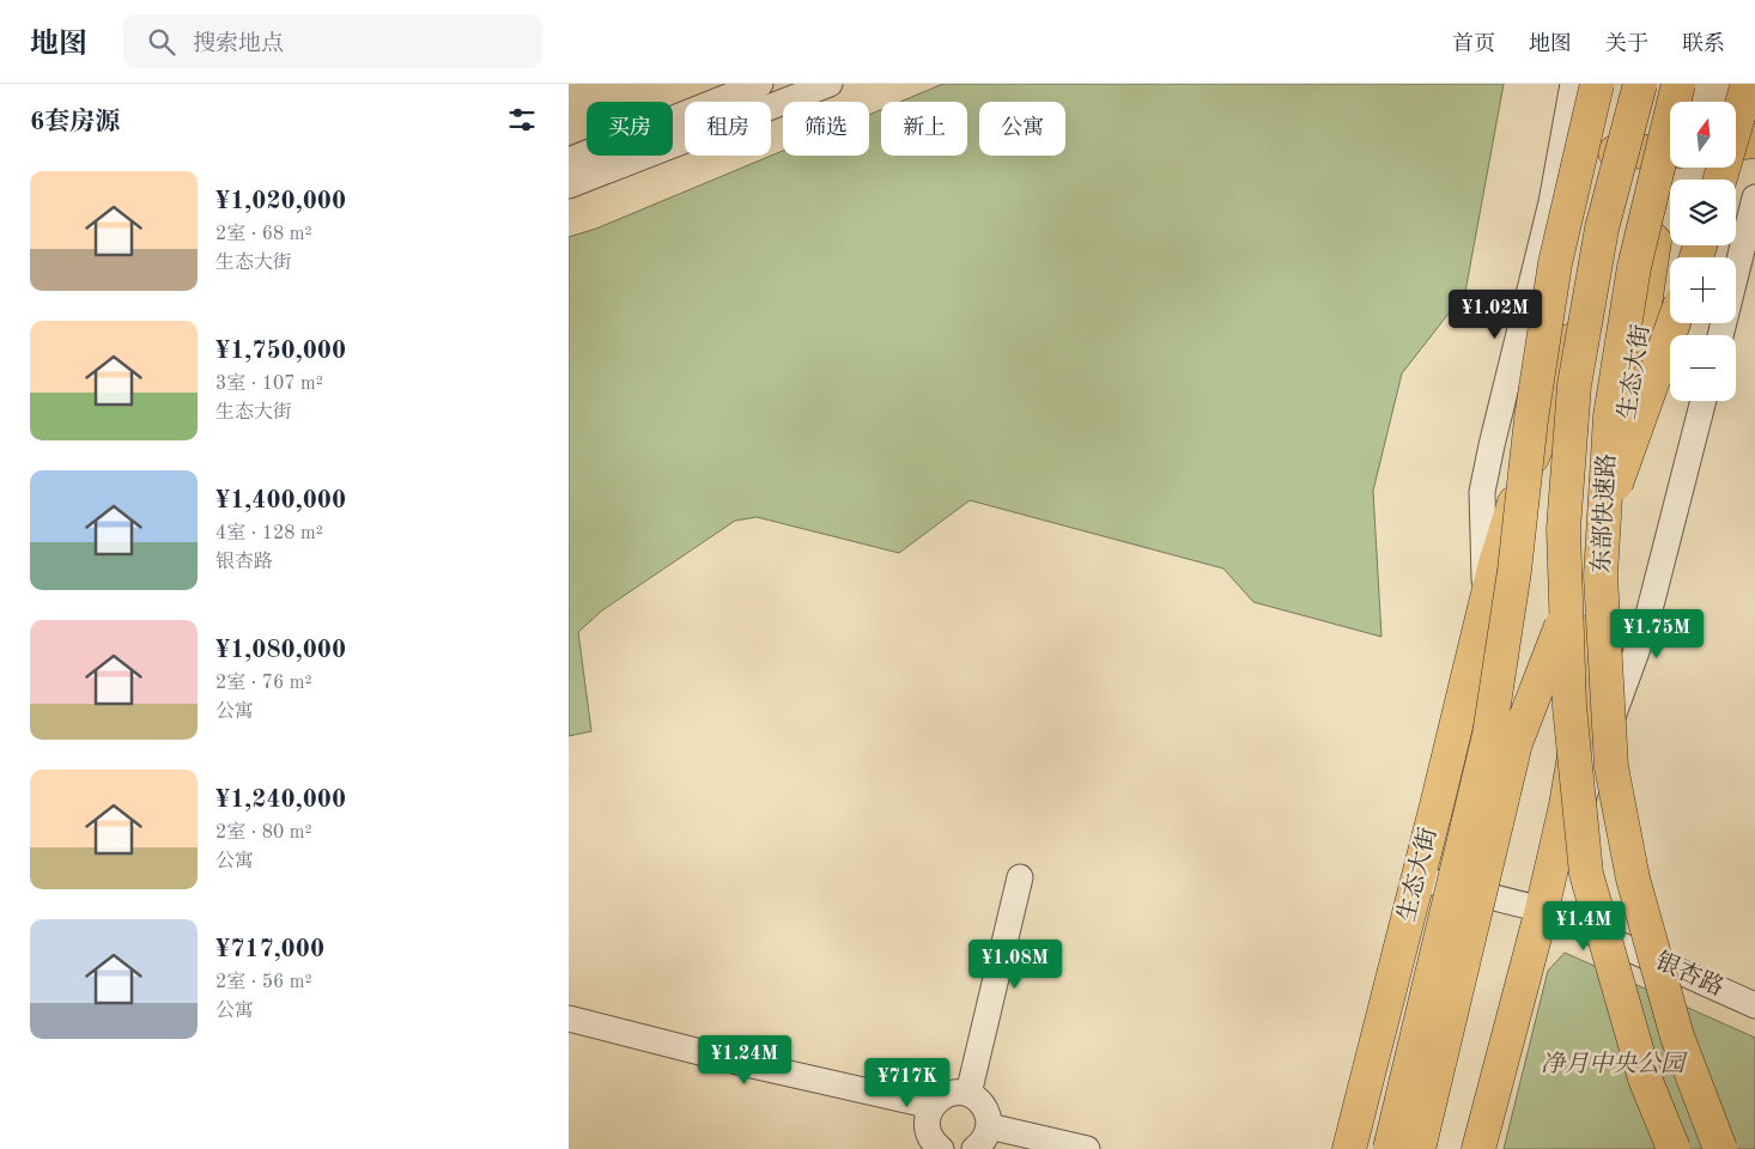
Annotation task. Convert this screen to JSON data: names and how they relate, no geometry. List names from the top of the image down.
{
  "streets": {
    "main road": ["生态大街", "东部快速路"],
    "street": ["银杏路"]
  },
  "crossings": [
    ["生态大街", "银杏路"]
  ],
  "parks": ["净月中央公园"],
  "north": "top",
  "page": {
    "header": "地图",
    "search": "搜索地点",
    "nav": [
      "首页",
      "地图",
      "关于",
      "联系"
    ],
    "heading": "6套房源",
    "map_buttons": ["+", "−"],
    "chip": [
      "买房",
      "租房",
      "筛选",
      "新上",
      "公寓"
    ],
    "list": [
      {
        "name": "¥1,020,000",
        "note": "2室 · 68 m² · 生态大街"
      },
      {
        "name": "¥1,750,000",
        "note": "3室 · 107 m² · 生态大街"
      },
      {
        "name": "¥1,400,000",
        "note": "4室 · 128 m² · 银杏路"
      },
      {
        "name": "¥1,080,000",
        "note": "2室 · 76 m² · 公寓"
      },
      {
        "name": "¥1,240,000",
        "note": "2室 · 80 m² · 公寓"
      },
      {
        "name": "¥717,000",
        "note": "2室 · 56 m² · 公寓"
      }
    ],
    "price": [
      "¥1.02M",
      "¥1.75M",
      "¥1.4M",
      "¥1.08M",
      "¥1.24M",
      "¥717K"
    ]
  }
}
